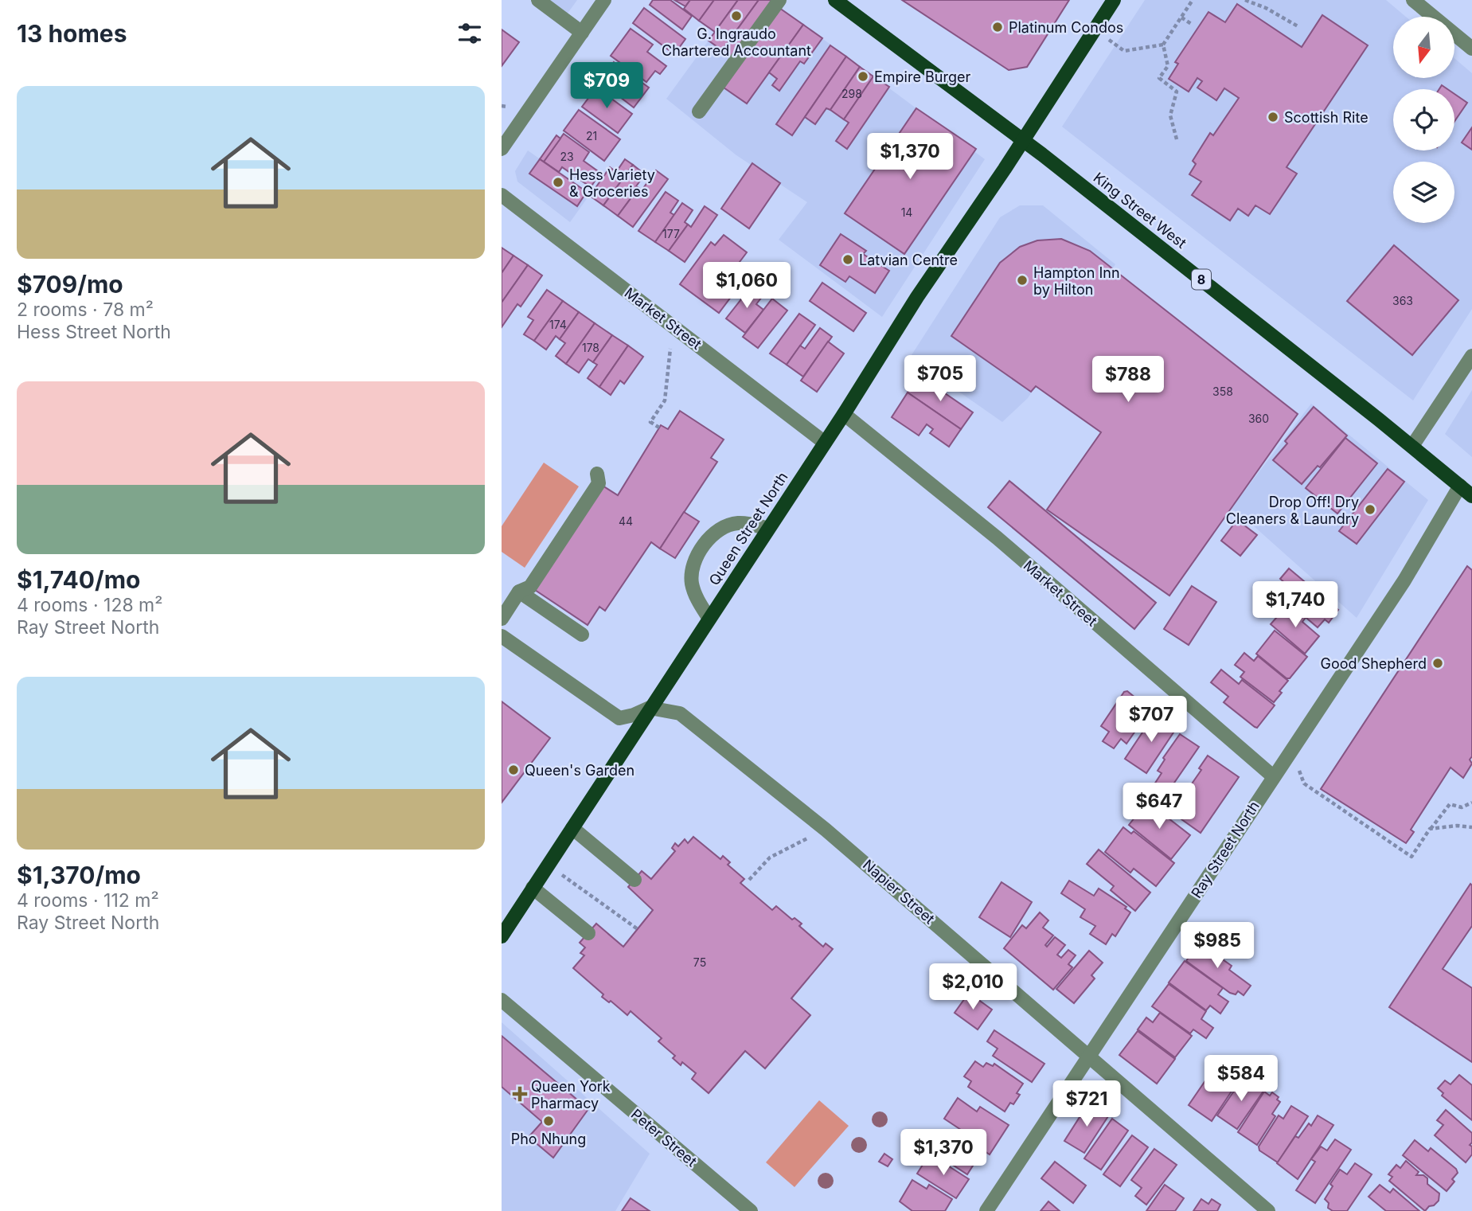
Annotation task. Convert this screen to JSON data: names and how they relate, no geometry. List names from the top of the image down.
{
  "streets": {
    "main road": ["King Street West", "8", "Queen Street North"],
    "street": [
      "Market Street",
      "Ray Street North",
      "Napier Street",
      "Peter Street"
    ]
  },
  "crossings": [
    ["King Street West", "Queen Street North"],
    ["King Street West", "Ray Street North"],
    ["Market Street", "Queen Street North"],
    ["Market Street", "Ray Street North"],
    ["Queen Street North", "Napier Street"],
    ["Ray Street North", "Napier Street"]
  ],
  "places": {
    "other": [
      "G. Ingraudo Chartered Accountant",
      "Platinum Condos",
      "Empire Burger",
      "Scottish Rite",
      "Hess Variety & Groceries",
      "Latvian Centre",
      "Hampton Inn by Hilton",
      "Drop Off! Dry Cleaners & Laundry",
      "Good Shepherd",
      "Queen's Garden",
      "Pho Nhung"
    ],
    "health": ["Queen York Pharmacy"]
  },
  "house_numbers": [
    "298",
    "21",
    "23",
    "14",
    "177",
    "363",
    "174",
    "178",
    "358",
    "360",
    "44",
    "75"
  ],
  "north": "bottom",
  "page": {
    "heading": "13 homes",
    "price": [
      "$709",
      "$1,370",
      "$1,060",
      "$705",
      "$788",
      "$1,740",
      "$707",
      "$647",
      "$985",
      "$2,010",
      "$584",
      "$721",
      "$1,370"
    ],
    "list": [
      {
        "name": "$709/mo",
        "note": "2 rooms · 78 m² · Hess Street North"
      },
      {
        "name": "$1,740/mo",
        "note": "4 rooms · 128 m² · Ray Street North"
      },
      {
        "name": "$1,370/mo",
        "note": "4 rooms · 112 m² · Ray Street North"
      }
    ]
  }
}
